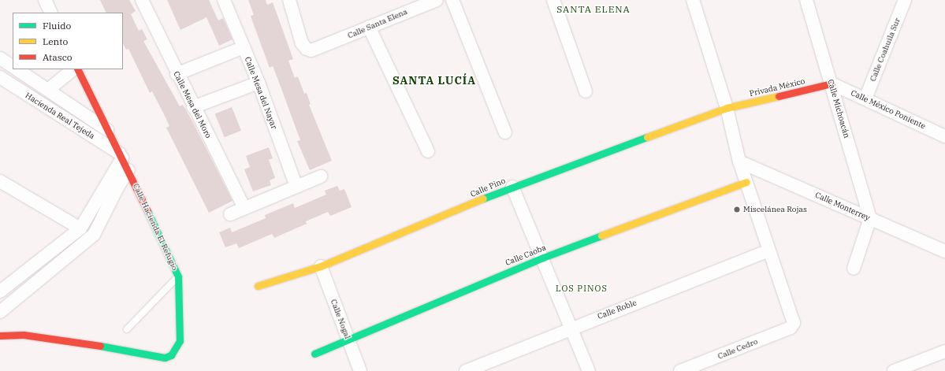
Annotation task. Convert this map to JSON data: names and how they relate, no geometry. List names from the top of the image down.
{
  "streets": {
    "street": [
      "Calle Santa Elena",
      "Calle Coahuila Sur",
      "Privada México",
      "Calle Mesa del Nayar",
      "Calle Mesa del Moro",
      "Calle Michoacán",
      "Calle México Poniente",
      "Hacienda Real Tejeda",
      "Calle Pino",
      "Calle Monterrey",
      "Calle Hacienda El Refugio",
      "Calle Caoba",
      "Calle Roble",
      "Calle Nogal",
      "Calle Cedro"
    ]
  },
  "crossings": [
    ["Calle Coahuila Sur", "Calle México Poniente"],
    ["Privada México", "Calle Michoacán"],
    ["Privada México", "Calle México Poniente"],
    ["Privada México", "Calle Pino"],
    ["Calle Michoacán", "Calle México Poniente"],
    ["Calle Michoacán", "Calle Monterrey"],
    ["Hacienda Real Tejeda", "Calle Hacienda El Refugio"],
    ["Calle Pino", "Calle Nogal"],
    ["Calle Caoba", "Calle Nogal"],
    ["Calle Roble", "Calle Cedro"]
  ],
  "districts": ["SANTA ELENA", "SANTA LUCÍA", "LOS PINOS"],
  "places": ["Miscelánea Rojas"],
  "legend": ["Fluido", "Lento", "Atasco"]
}
